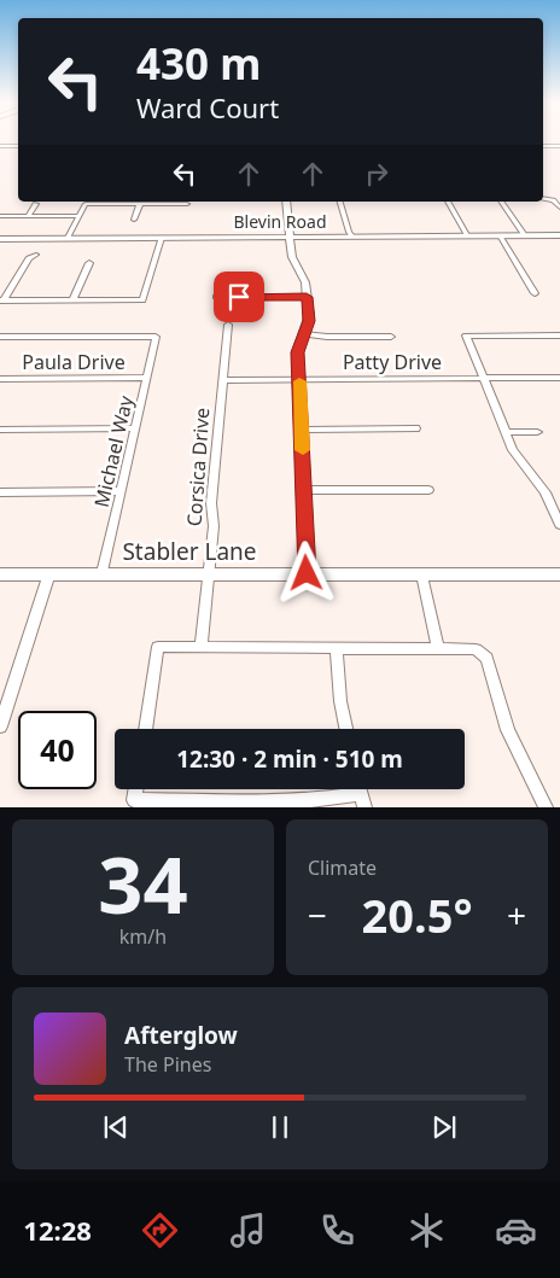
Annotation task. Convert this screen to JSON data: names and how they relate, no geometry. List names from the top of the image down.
{
  "streets": {
    "street": [
      "Blevin Road",
      "Paula Drive",
      "Patty Drive",
      "Michael Way",
      "Corsica Drive",
      "Stabler Lane"
    ]
  },
  "crossings": [
    ["Paula Drive", "Michael Way"],
    ["Patty Drive", "Corsica Drive"],
    ["Michael Way", "Stabler Lane"],
    ["Corsica Drive", "Stabler Lane"]
  ],
  "page": {
    "turn": ["430 m", "Ward Court"],
    "limit": "40",
    "trip": "12:30 · 2 min · 510 m",
    "tile": [
      ["34", "km/h"],
      "Climate"
    ],
    "heat": ["−", "20.5°", "+"],
    "song": ["Afterglow", "The Pines"],
    "tabs": "12:28"
  }
}
